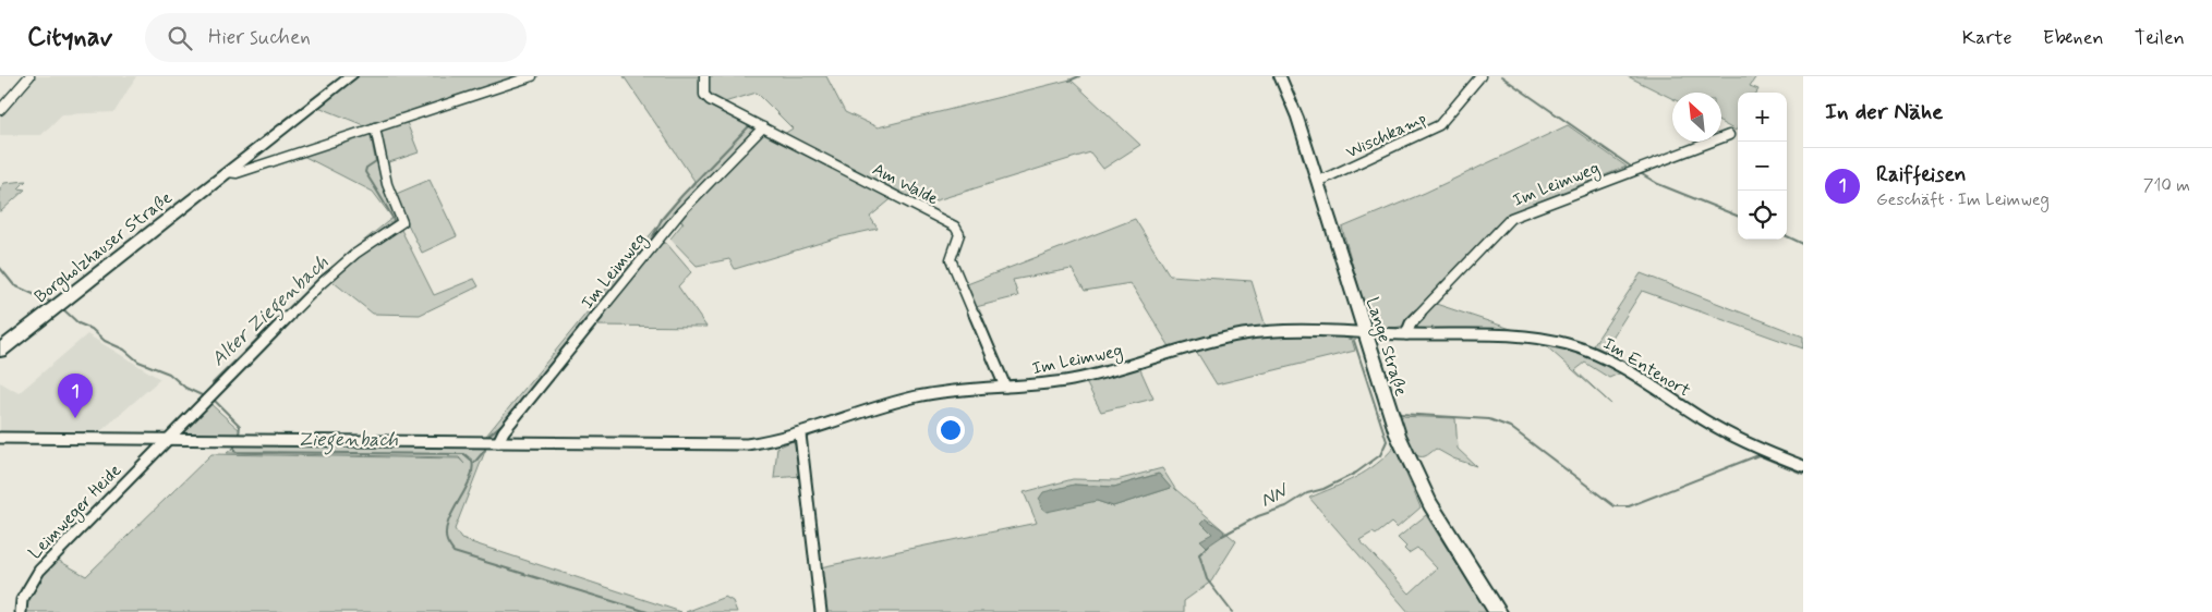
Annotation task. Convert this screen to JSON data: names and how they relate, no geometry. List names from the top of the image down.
{
  "streets": {
    "main road": ["Borgholzhauser Straße"],
    "street": [
      "Wischkamp",
      "Am Walde",
      "Im Leimweg",
      "Lange Straße",
      "Im Entenort",
      "Leimweger Heide"
    ]
  },
  "crossings": [
    ["Wischkamp", "Lange Straße"],
    ["Am Walde", "Im Leimweg"],
    ["Im Leimweg", "Lange Straße"],
    ["Im Leimweg", "Im Entenort"],
    ["Im Leimweg", "Leimweger Heide"],
    ["Lange Straße", "Im Entenort"]
  ],
  "water": ["Alter Ziegenbach", "Ziegenbach", "NN"],
  "north": "top left",
  "page": {
    "header": "Citynav",
    "search": "Hier suchen",
    "nav": ["Karte", "Ebenen", "Teilen"],
    "heading": "In der Nähe",
    "map_buttons": ["+", "−"],
    "list": [
      {
        "mark": "1",
        "name": "Raiffeisen",
        "note": "Geschäft · Im Leimweg",
        "value": "710 m"
      }
    ],
    "pins": "1"
  }
}
